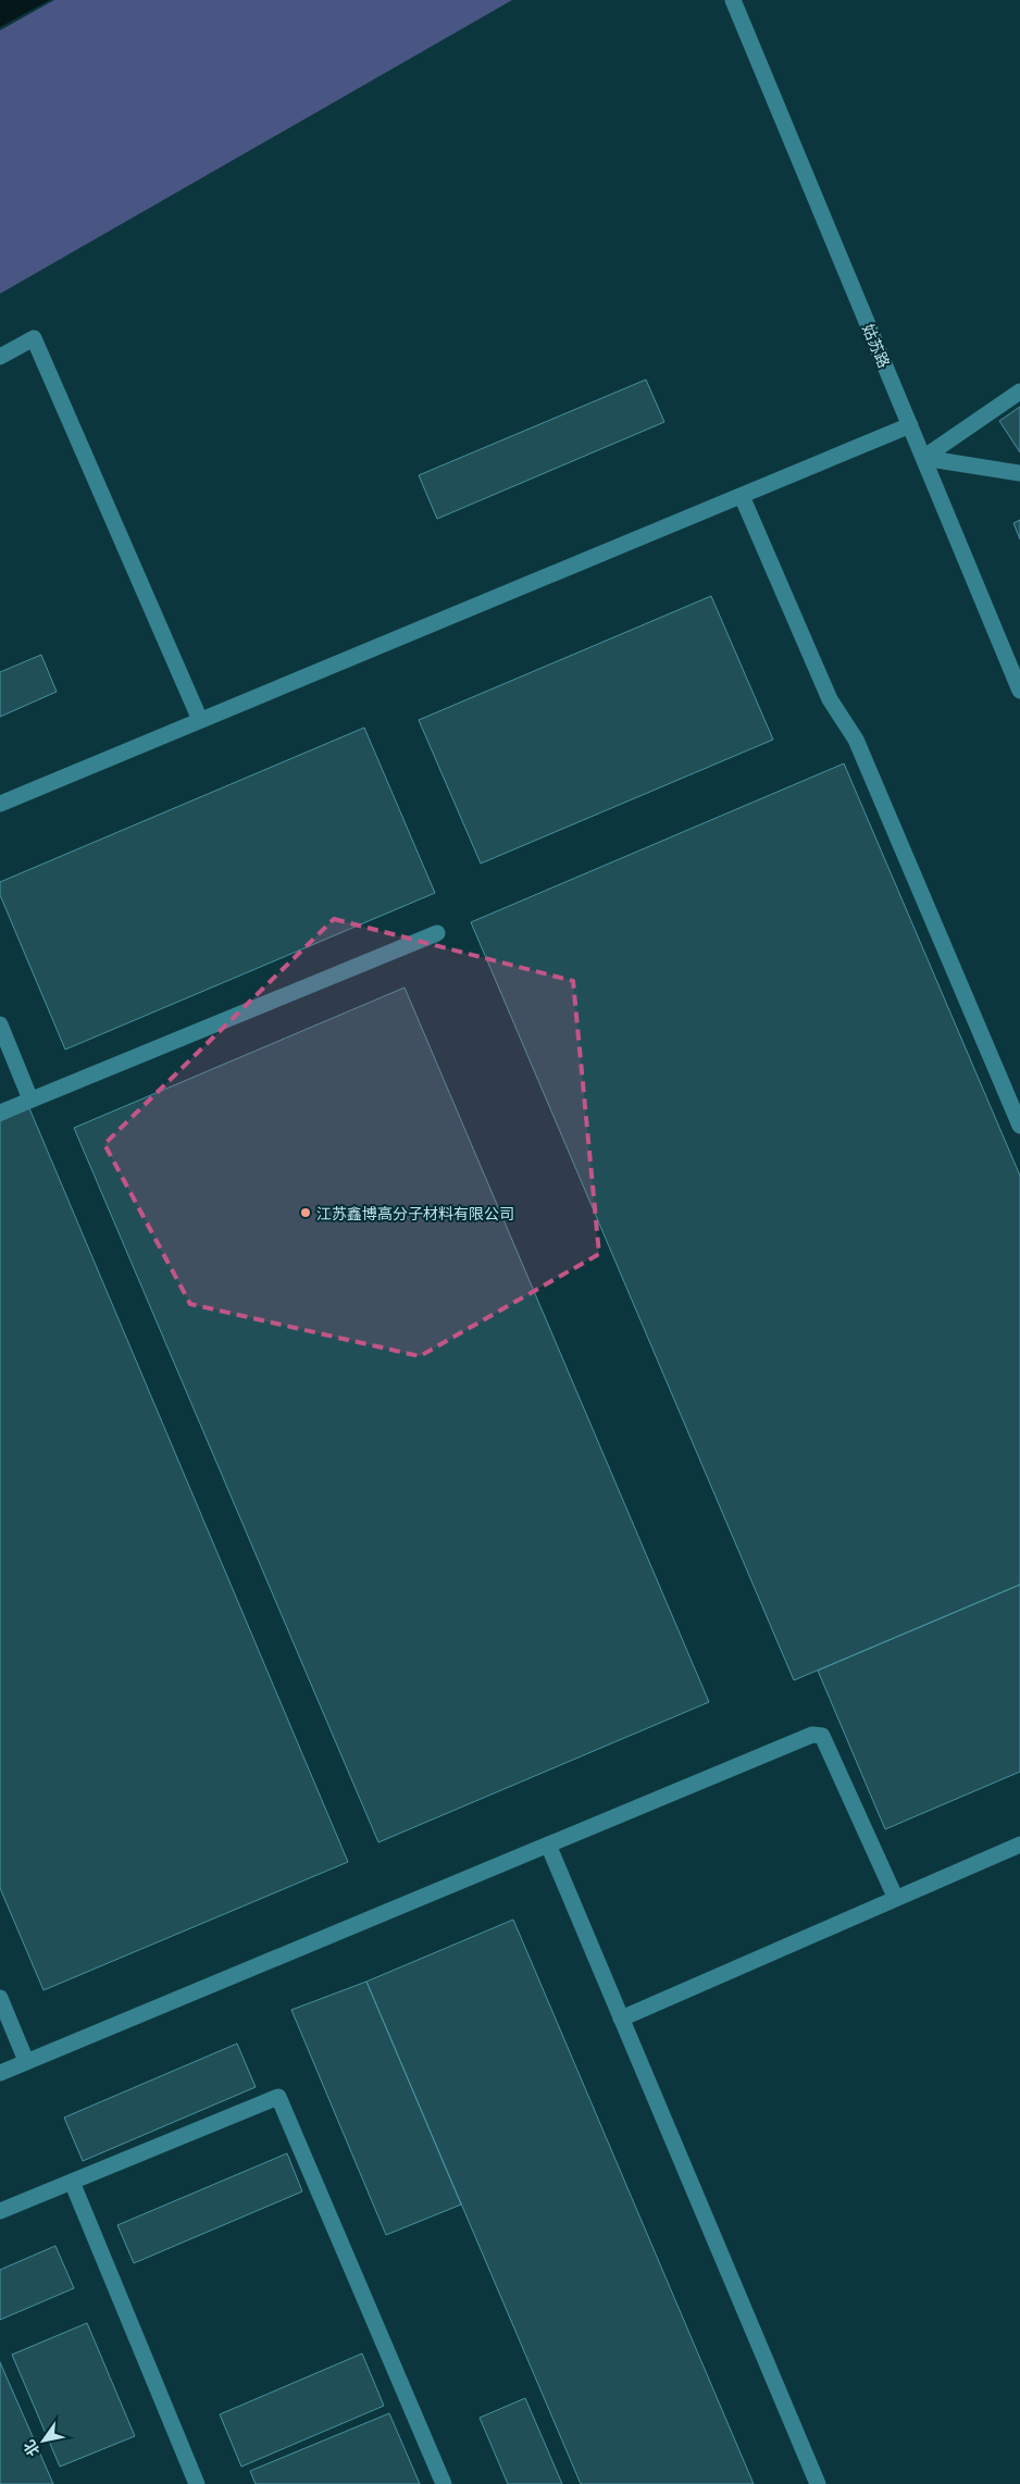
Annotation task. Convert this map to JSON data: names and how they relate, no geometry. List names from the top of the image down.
{
  "streets": {
    "street": ["姑苏路"]
  },
  "places": ["江苏鑫博高分子材料有限公司"],
  "north": "bottom left"
}
